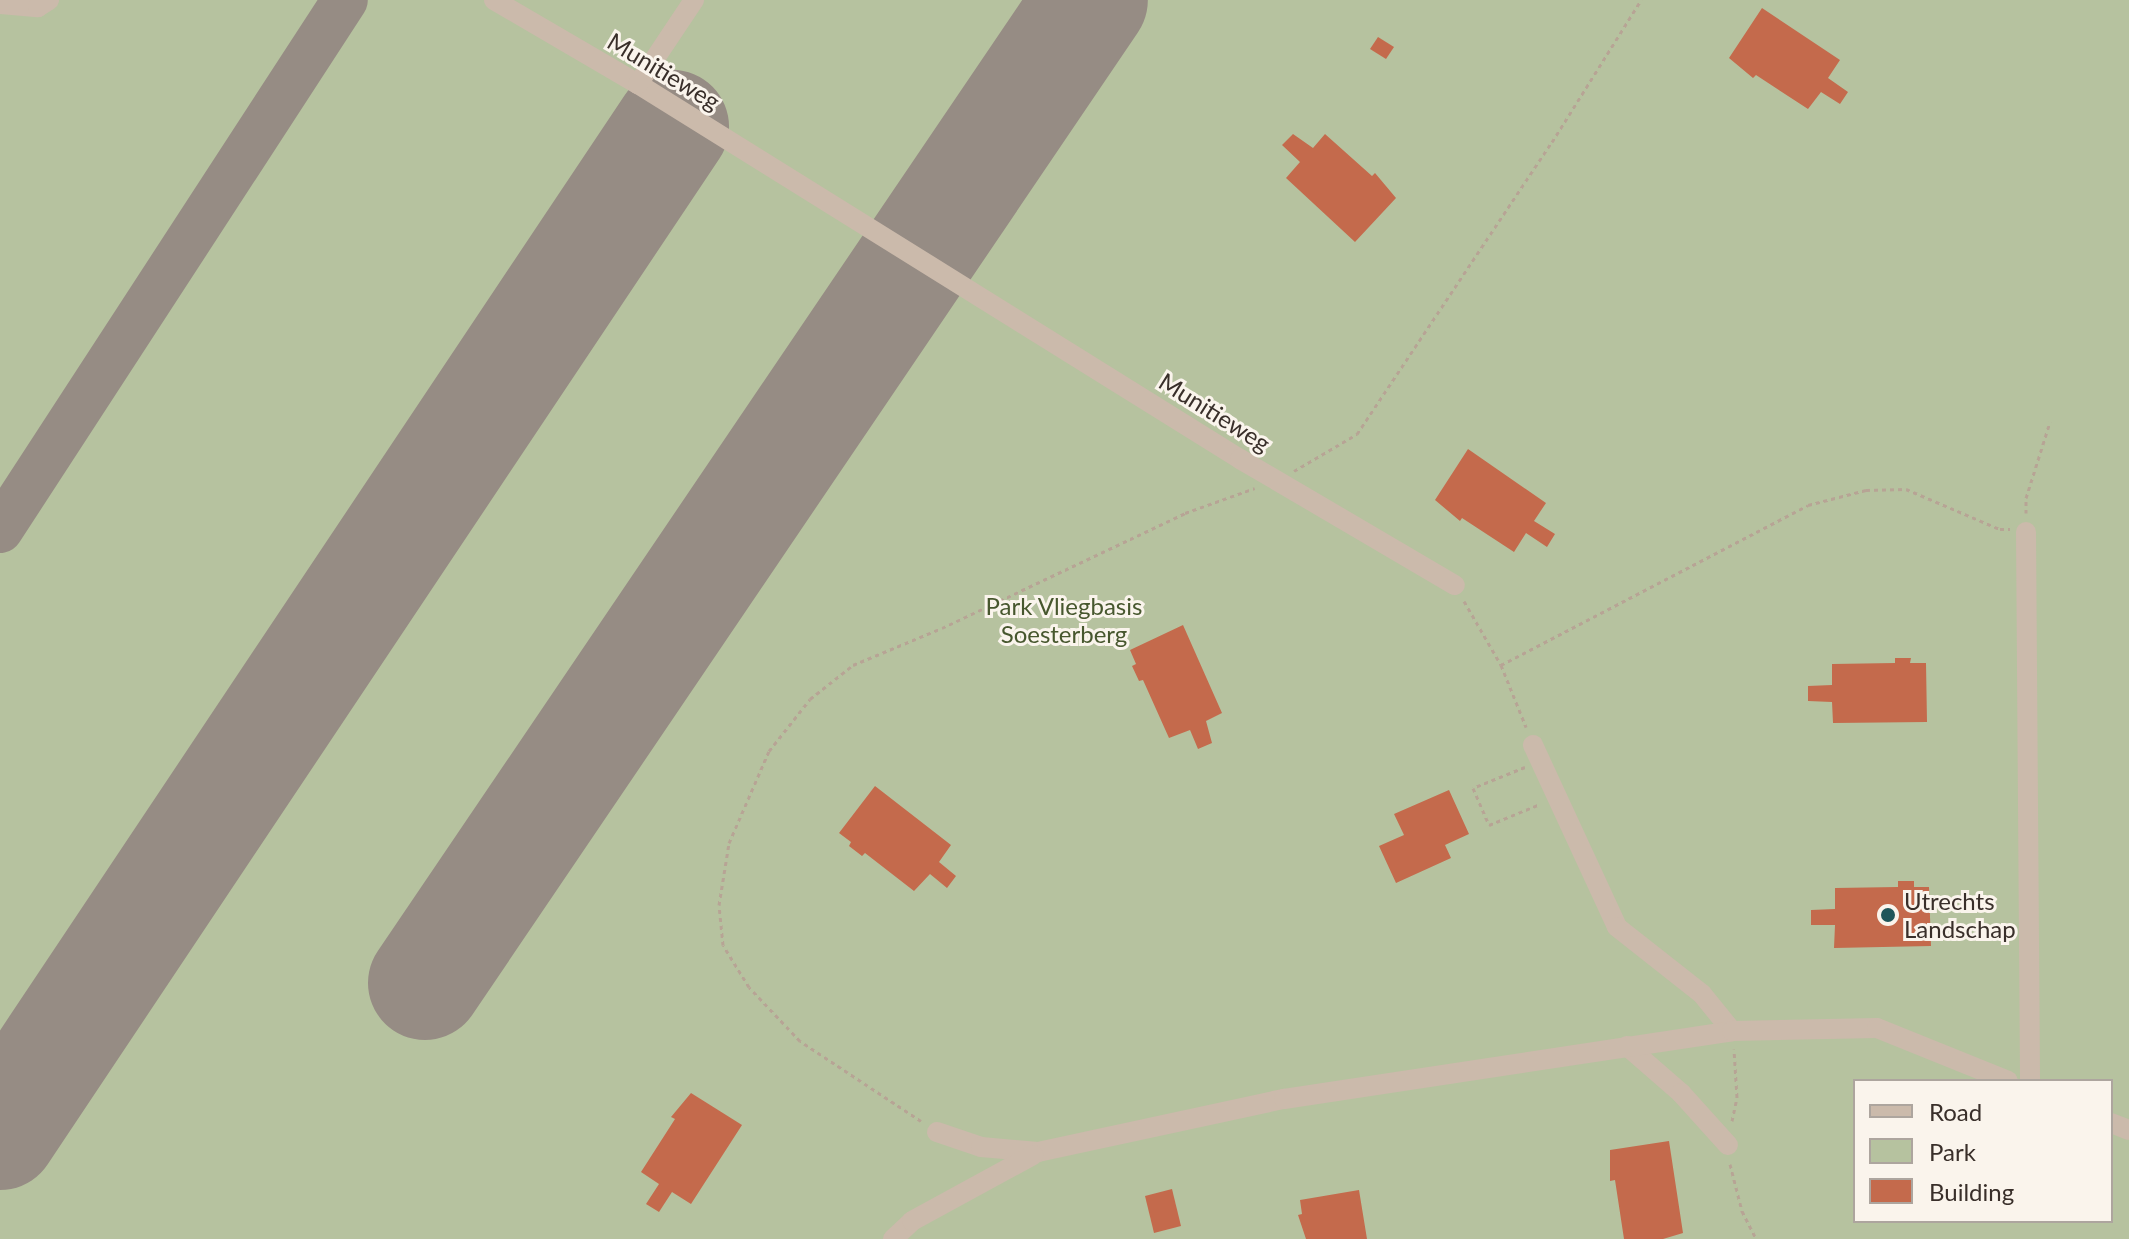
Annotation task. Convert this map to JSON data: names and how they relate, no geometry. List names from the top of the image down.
{
  "streets": {
    "lane": ["Munitieweg"]
  },
  "parks": ["Park Vliegbasis Soesterberg"],
  "places": ["Utrechts Landschap"],
  "legend": ["Road", "Park", "Building"]
}
